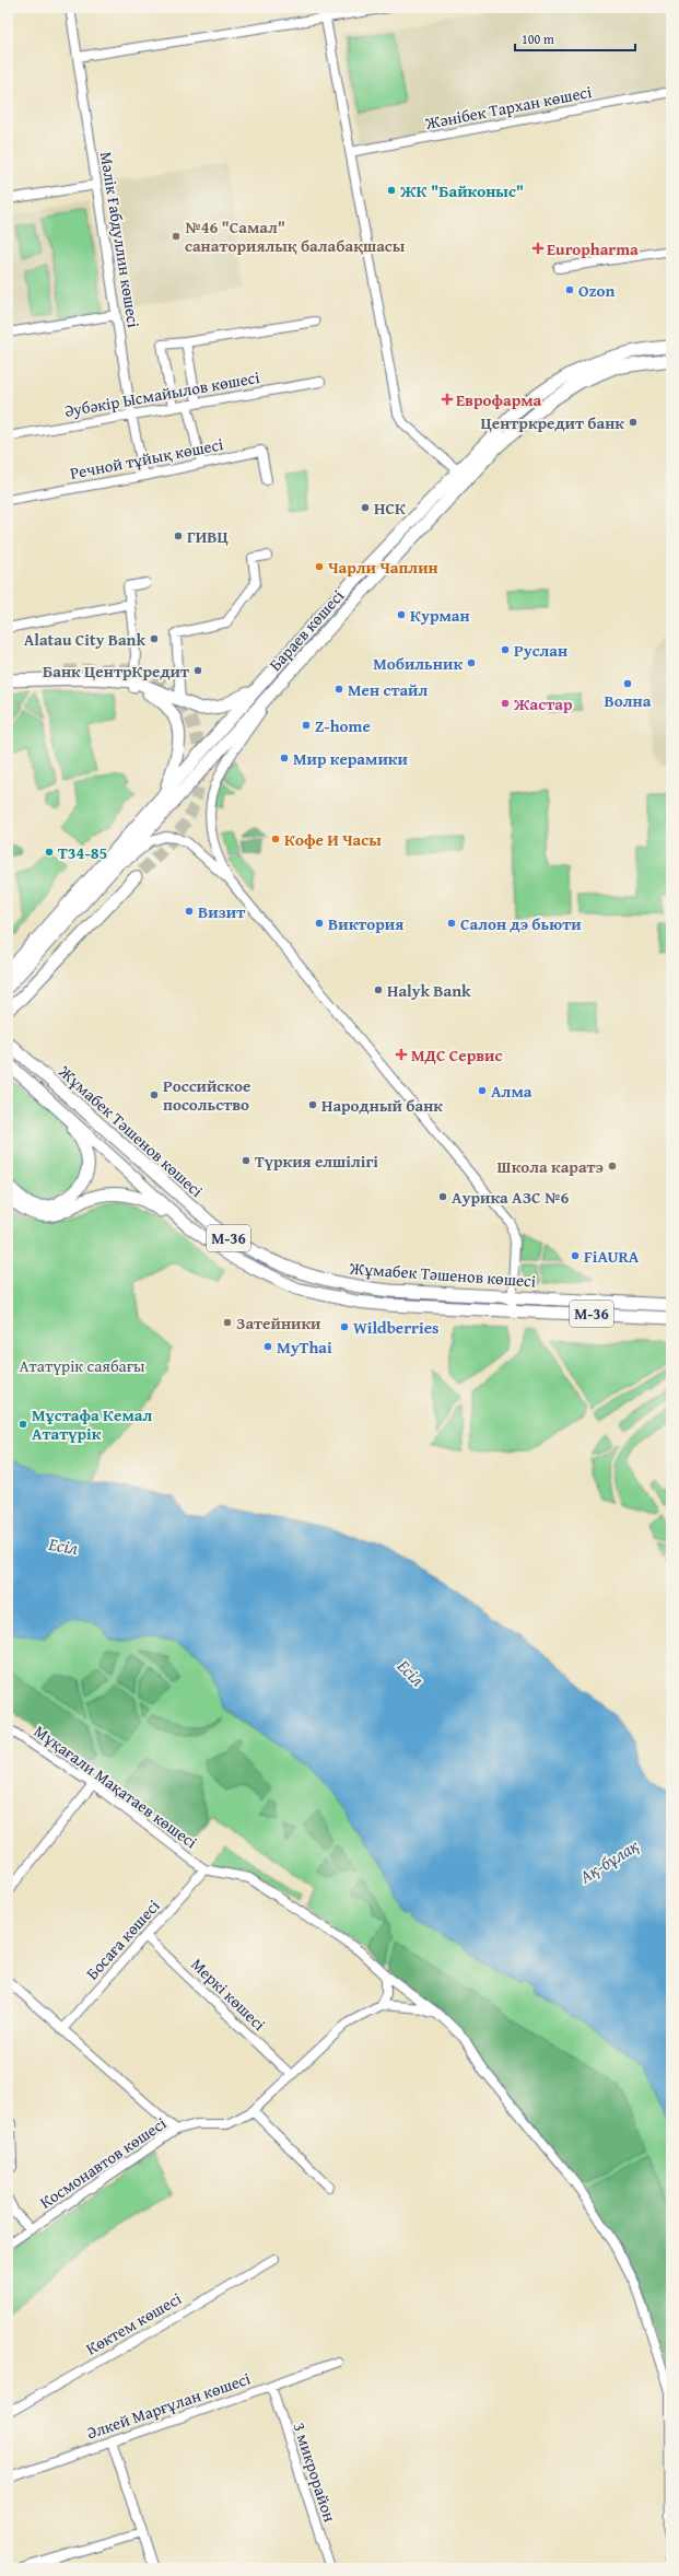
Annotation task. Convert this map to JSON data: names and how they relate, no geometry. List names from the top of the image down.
{
  "streets": {
    "main road": ["Бараев көшесі", "Жұмабек Тәшенов көшесі", "M-36"],
    "street": [
      "Жәнібек Тархан көшесі",
      "Мәлік Ғабдуллин көшесі",
      "Әубәкір Ысмайылов көшесі",
      "Речной тұйық көшесі",
      "Мұқағали Мақатаев көшесі",
      "Босаға көшесі",
      "Меркі көшесі",
      "Космонавтов көшесі",
      "Көктем көшесі",
      "Әлкей Марғұлан көшесі",
      "3 микрорайон"
    ]
  },
  "crossings": [
    ["Мәлік Ғабдуллин көшесі", "Әубәкір Ысмайылов көшесі"],
    ["Мәлік Ғабдуллин көшесі", "Речной тұйық көшесі"],
    ["Мұқағали Мақатаев көшесі", "Босаға көшесі"],
    ["Босаға көшесі", "Меркі көшесі"],
    ["Меркі көшесі", "Космонавтов көшесі"],
    ["Әлкей Марғұлан көшесі", "3 микрорайон"]
  ],
  "water": ["Есіл", "Ақ-бұлақ"],
  "parks": ["Ататүрік саябағы"],
  "places": {
    "other": [
      "ЖК \"Байконыс\"",
      "№46 \"Самал\" санаториялық балабақшасы",
      "Ozon",
      "Центркредит банк",
      "НСК",
      "ГИВЦ",
      "Чарли Чаплин",
      "Курман",
      "Alatau City Bank",
      "Руслан",
      "Мобильник",
      "Банк ЦентрКредит",
      "Волна",
      "Мен стайл",
      "Жастар",
      "Z-home",
      "Мир керамики",
      "Кофе И Часы",
      "Т34-85",
      "Визит",
      "Виктория",
      "Салон дэ бьюти",
      "Halyk Bank",
      "Алма",
      "Российское посольство",
      "Народный банк",
      "Түркия елшілігі",
      "Школа каратэ",
      "Аурика АЗС №6",
      "FiAURA",
      "Затейники",
      "Wildberries",
      "MyThai",
      "Мұстафа Кемал Ататүрік"
    ],
    "health": ["Europharma", "Еврофарма", "МДС Сервис"]
  },
  "scale_bar": "100 m"
}
